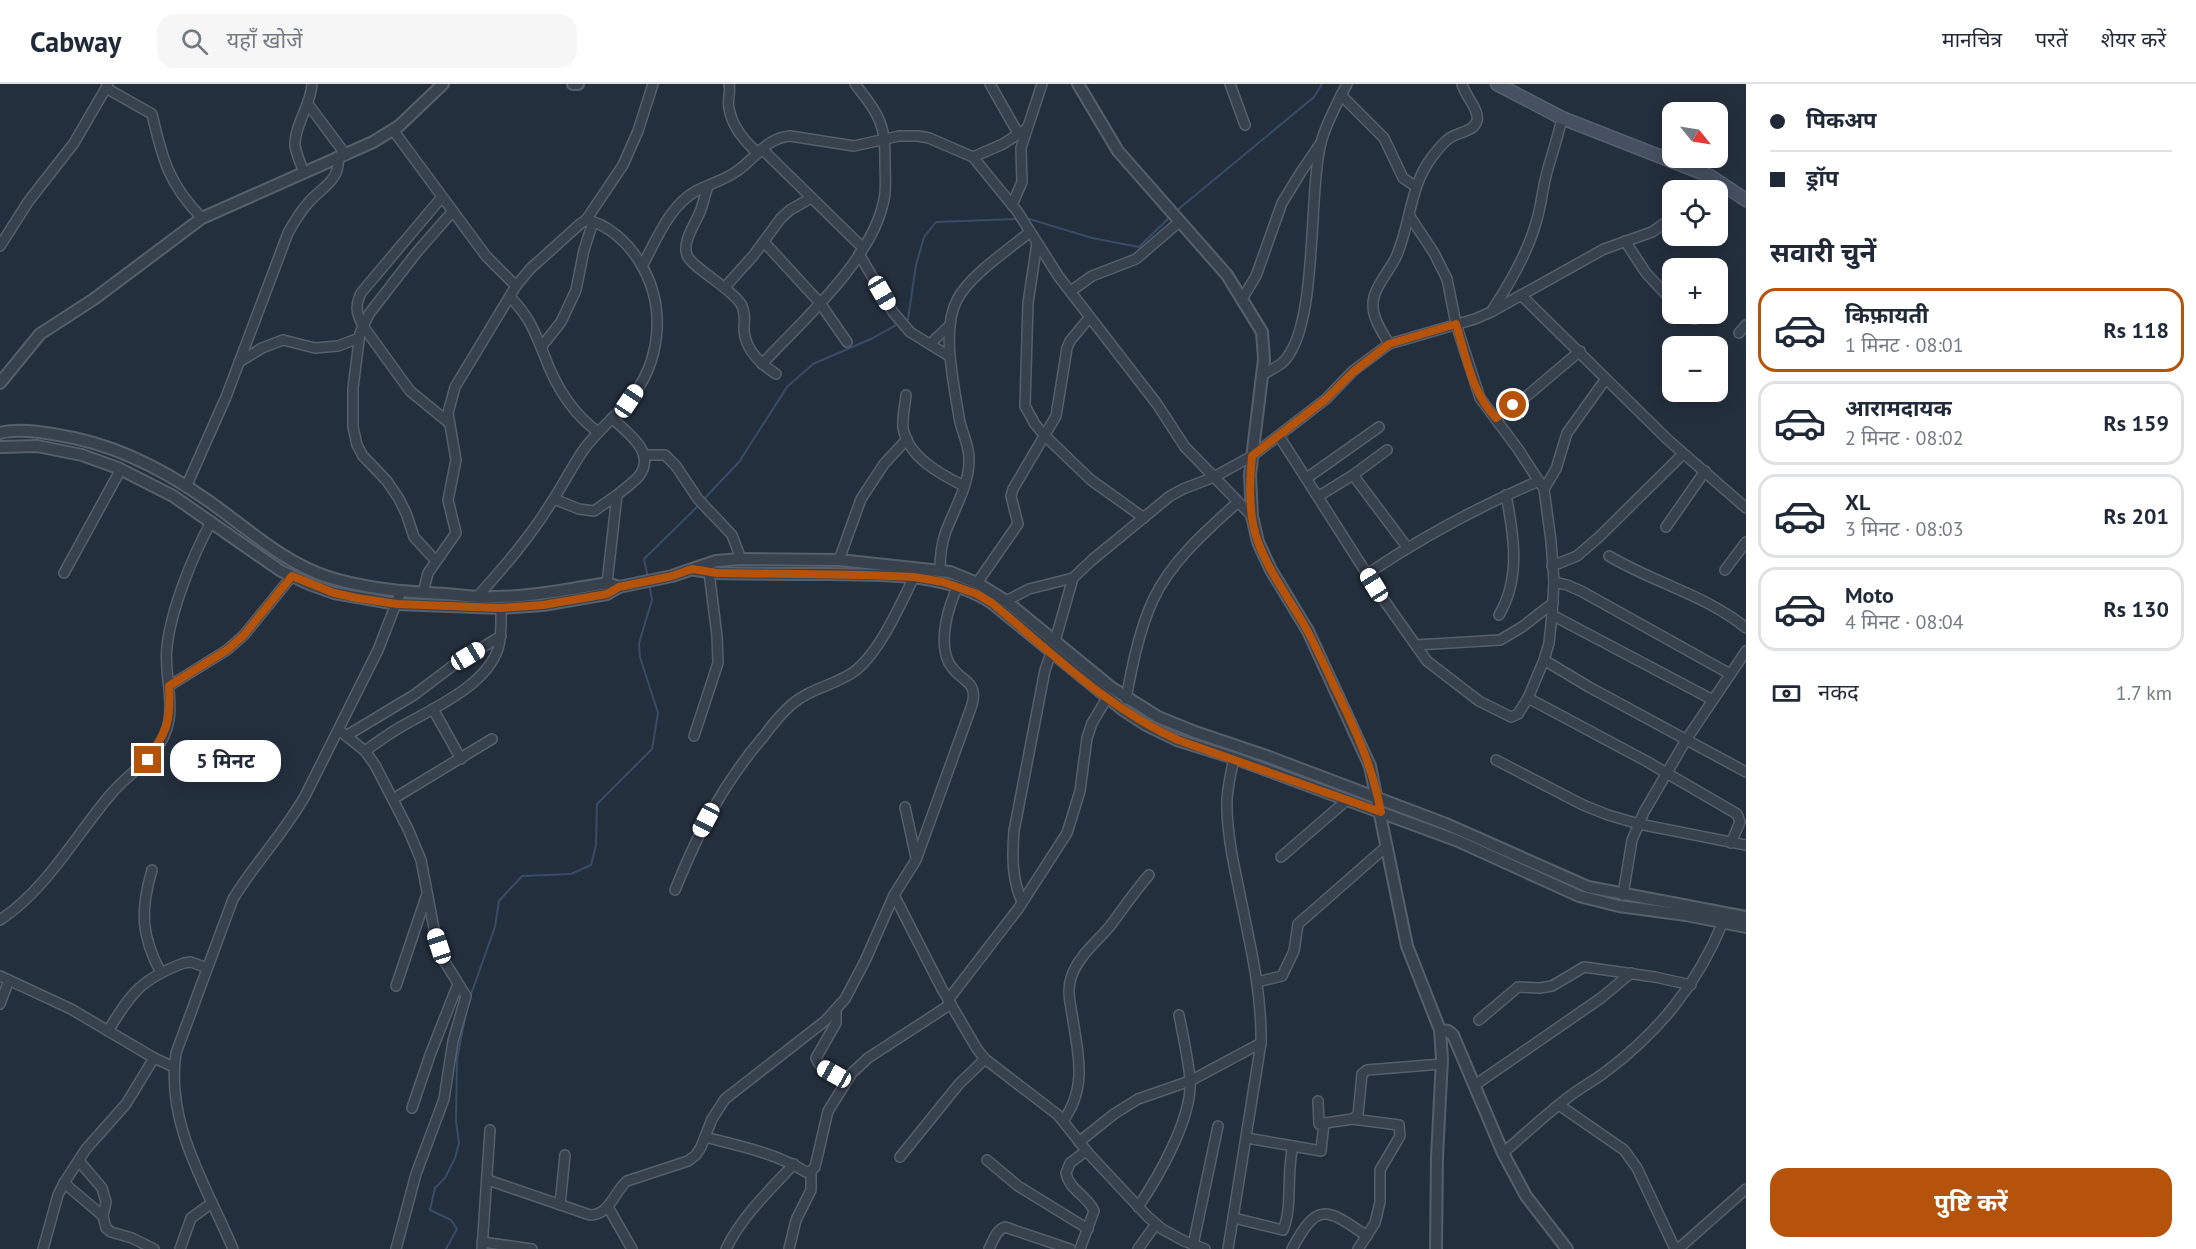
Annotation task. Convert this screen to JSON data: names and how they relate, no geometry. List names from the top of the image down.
{
  "north": "bottom right",
  "page": {
    "header": "Cabway",
    "search": "यहाँ खोजें",
    "nav": ["मानचित्र", "परतें", "शेयर करें"],
    "banner": ["पिकअप", "ड्रॉप"],
    "map_buttons": ["+", "−"],
    "heading": "सवारी चुनें",
    "list": [
      {
        "name": "किफ़ायती",
        "note": "1 मिनट · 08:01",
        "value": "Rs 118"
      },
      {
        "name": "आरामदायक",
        "note": "2 मिनट · 08:02",
        "value": "Rs 159"
      },
      {
        "name": "XL",
        "note": "3 मिनट · 08:03",
        "value": "Rs 201"
      },
      {
        "name": "Moto",
        "note": "4 मिनट · 08:04",
        "value": "Rs 130"
      }
    ],
    "pay": ["नकद", "1.7 km"],
    "bubble": "5 मिनट",
    "buttons": "पुष्टि करें"
  }
}
